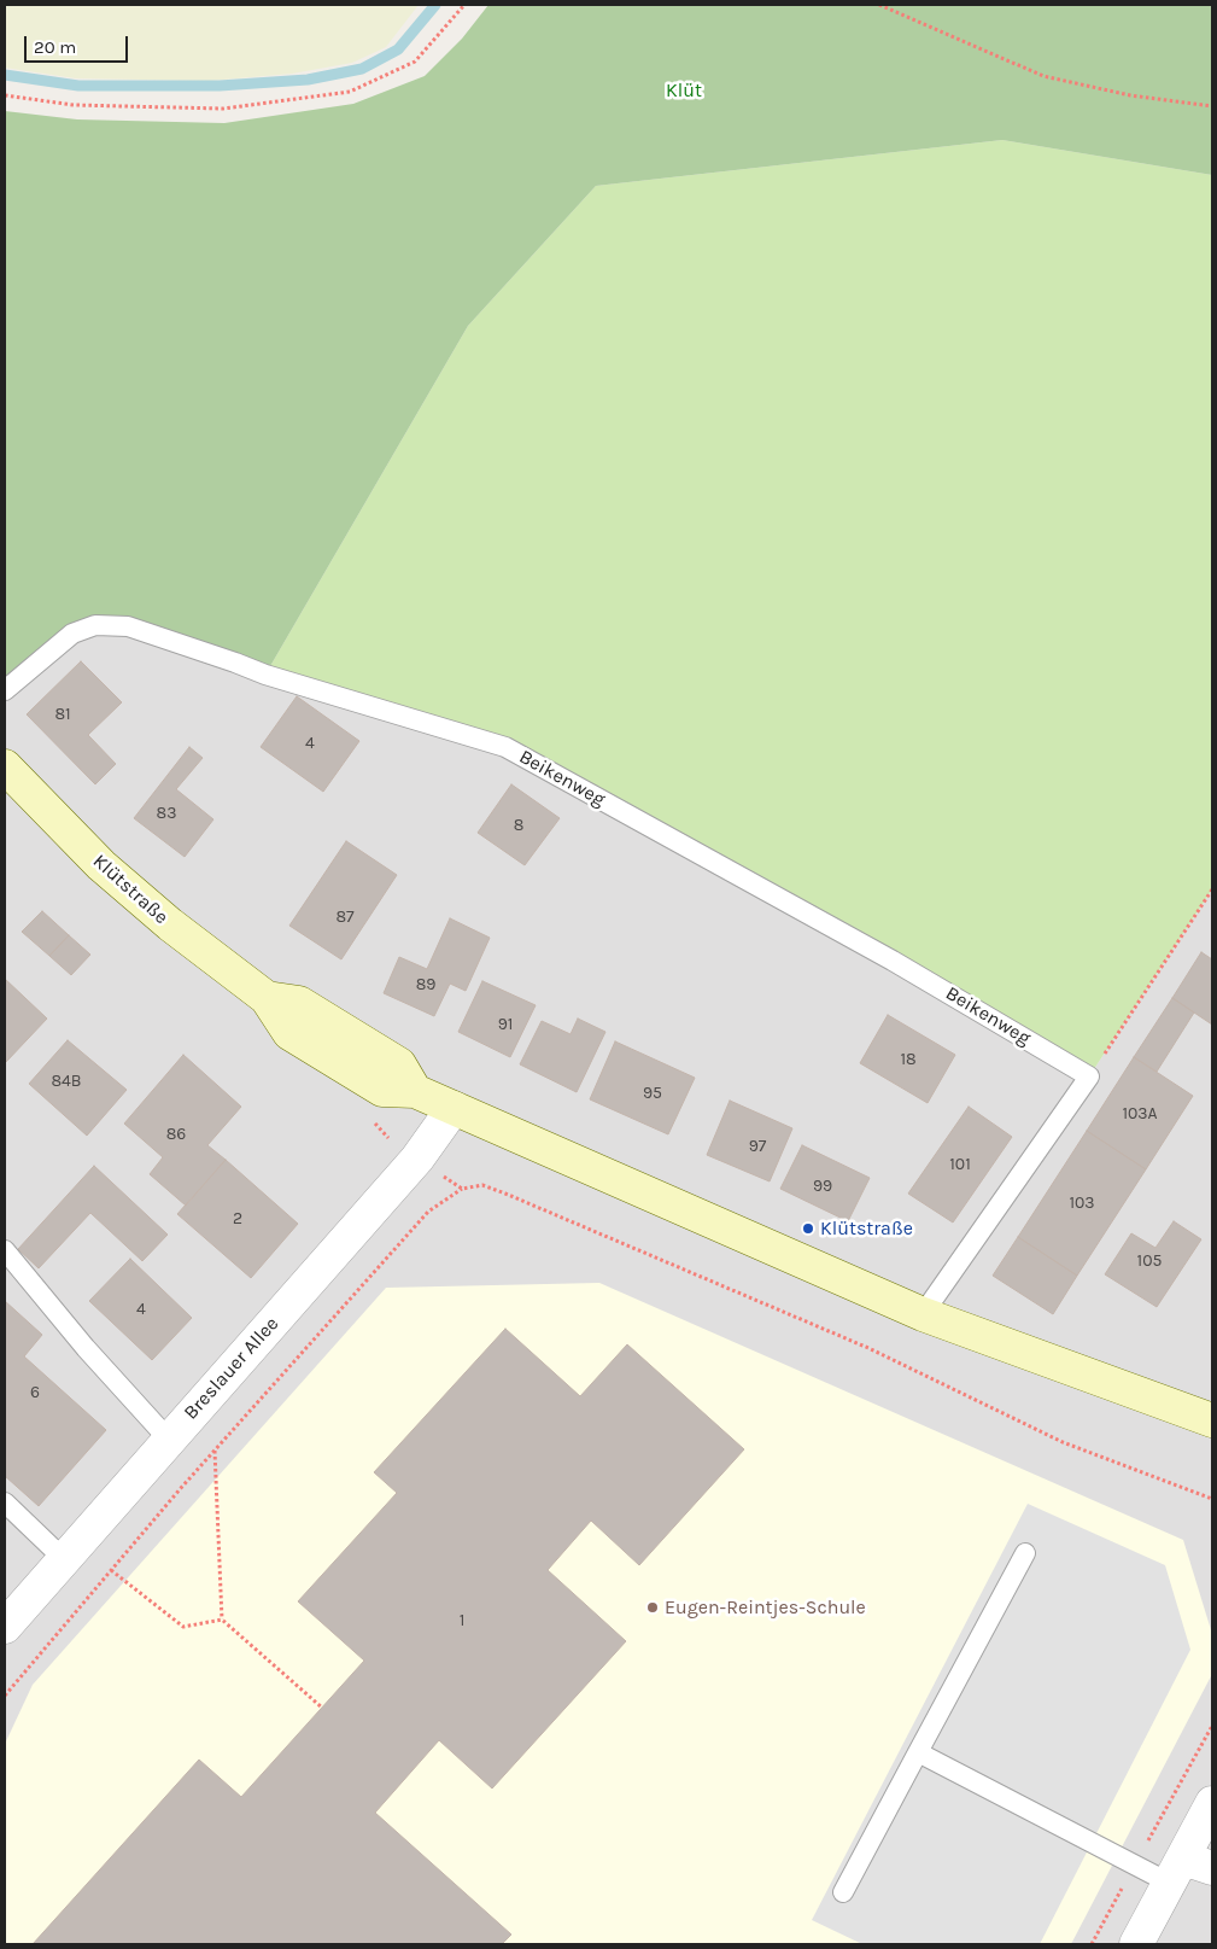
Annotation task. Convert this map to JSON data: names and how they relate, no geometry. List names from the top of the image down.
{
  "streets": {
    "main road": ["Klütstraße"],
    "street": ["Breslauer Allee"],
    "lane": ["Beikenweg"]
  },
  "crossings": [
    ["Klütstraße", "Breslauer Allee"]
  ],
  "parks": ["Klüt"],
  "places": ["Klütstraße", "Eugen-Reintjes-Schule"],
  "house_numbers": [
    "81",
    "4",
    "83",
    "8",
    "87",
    "89",
    "91",
    "18",
    "84B",
    "95",
    "103A",
    "86",
    "97",
    "101",
    "99",
    "103",
    "2",
    "105",
    "4",
    "6",
    "1"
  ],
  "scale_bar": "20 m"
}
